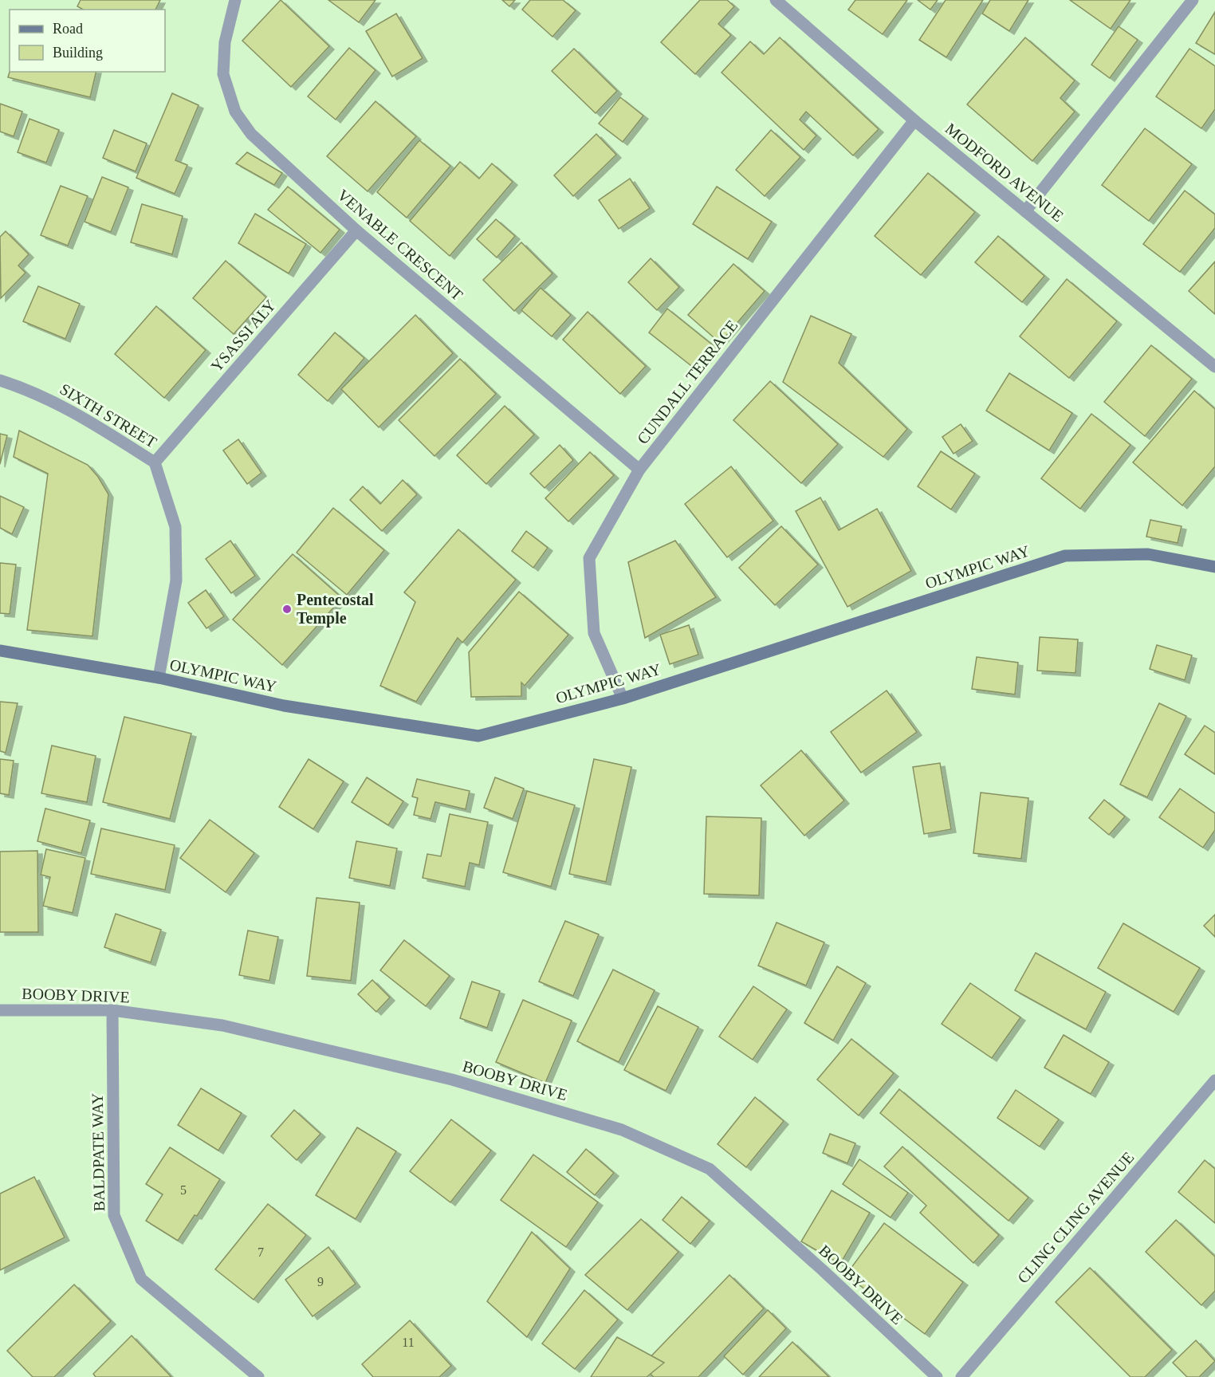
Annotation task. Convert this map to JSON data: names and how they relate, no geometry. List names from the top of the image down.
{
  "streets": {
    "street": [
      "MODFORD AVENUE",
      "VENABLE CRESCENT",
      "YSASSI ALY",
      "CUNDALL TERRACE",
      "SIXTH STREET",
      "OLYMPIC WAY",
      "BOOBY DRIVE",
      "BALDPATE WAY",
      "CLING CLING AVENUE"
    ]
  },
  "crossings": [
    ["MODFORD AVENUE", "CUNDALL TERRACE"],
    ["VENABLE CRESCENT", "YSASSI ALY"],
    ["VENABLE CRESCENT", "CUNDALL TERRACE"],
    ["YSASSI ALY", "SIXTH STREET"],
    ["CUNDALL TERRACE", "OLYMPIC WAY"],
    ["SIXTH STREET", "OLYMPIC WAY"],
    ["BOOBY DRIVE", "BALDPATE WAY"]
  ],
  "places": ["Pentecostal Temple"],
  "house_numbers": [
    "5",
    "7",
    "9",
    "11"
  ],
  "legend": ["Road", "Building"]
}
